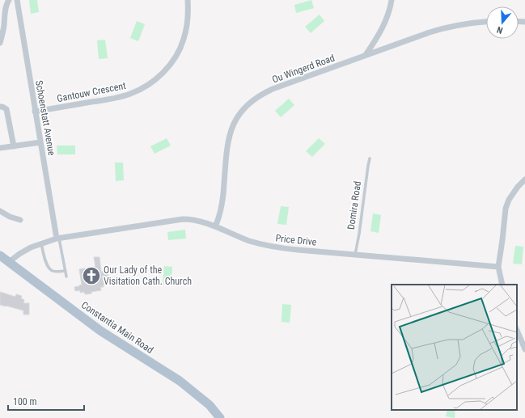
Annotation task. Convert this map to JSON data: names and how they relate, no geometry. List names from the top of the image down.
{
  "streets": {
    "main road": ["Constantia Main Road"],
    "street": [
      "Ou Wingerd Road",
      "Gantouw Crescent",
      "Schoenstatt Avenue",
      "Price Drive"
    ],
    "lane": ["Domira Road"]
  },
  "crossings": [
    ["Ou Wingerd Road", "Price Drive"],
    ["Gantouw Crescent", "Schoenstatt Avenue"],
    ["Schoenstatt Avenue", "Price Drive"],
    ["Domira Road", "Price Drive"],
    ["Price Drive", "Constantia Main Road"]
  ],
  "places": {
    "church": ["Our Lady of the Visitation Cath. Church"]
  },
  "scale_bar": "100 m",
  "north": "bottom"
}
